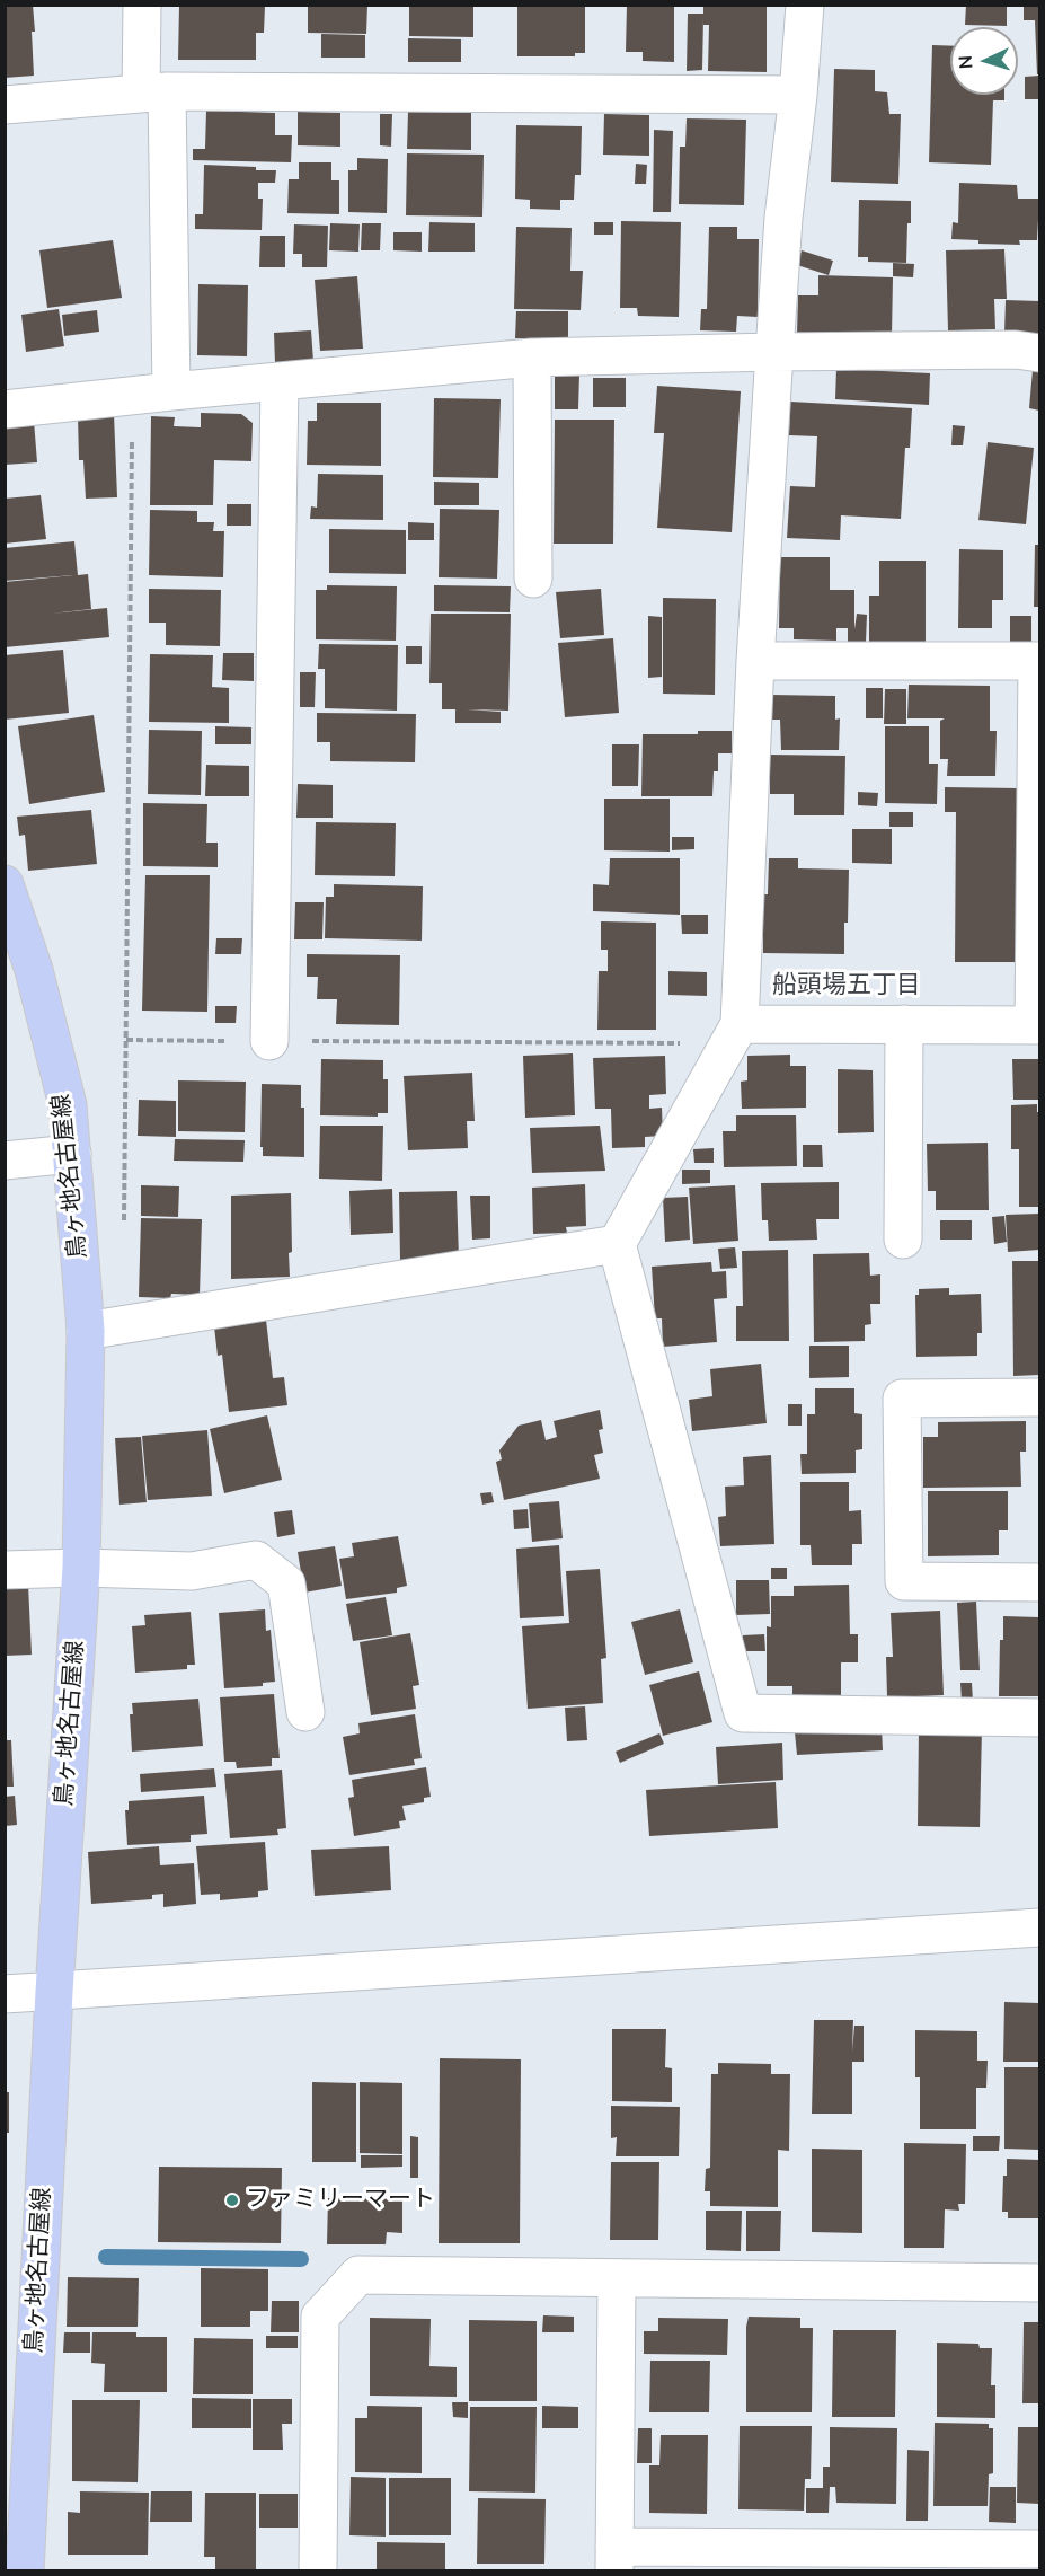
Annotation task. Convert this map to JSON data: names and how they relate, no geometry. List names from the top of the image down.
{
  "streets": {
    "main road": ["鳥ヶ地名古屋線"]
  },
  "districts": ["船頭場五丁目"],
  "places": ["ファミリーマート"],
  "north": "left"
}
